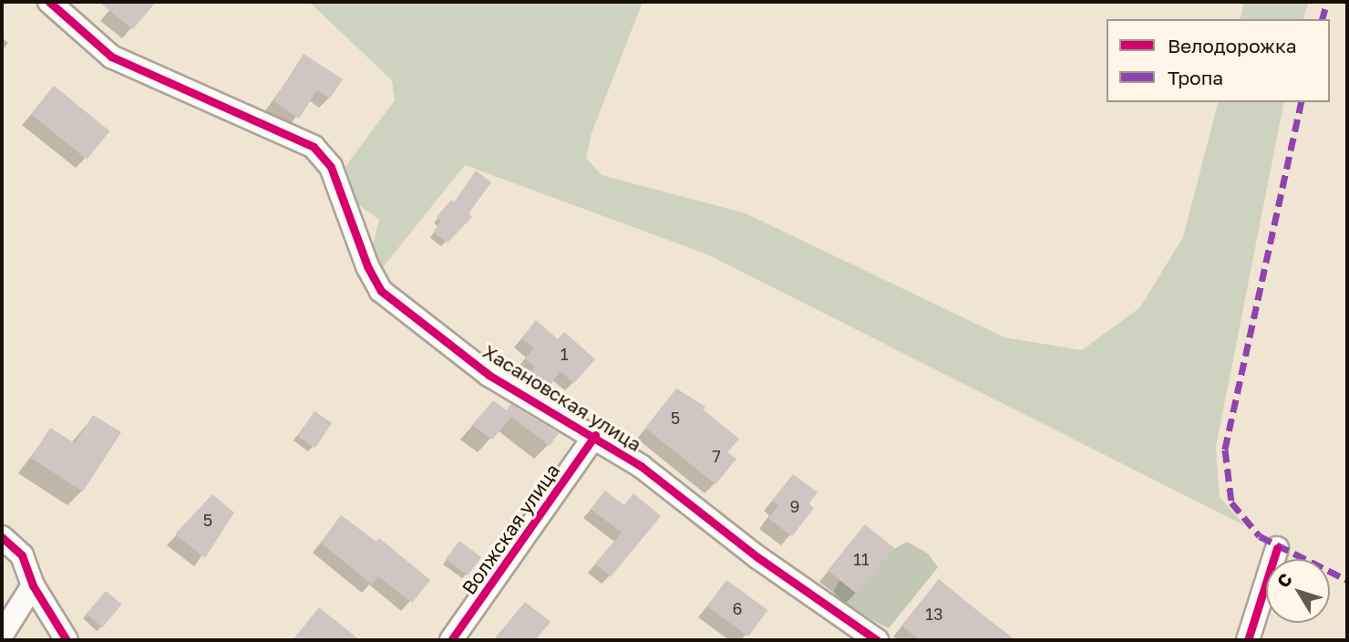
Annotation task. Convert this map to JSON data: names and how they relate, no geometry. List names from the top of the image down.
{
  "streets": {
    "street": ["Хасановская улица", "Волжская улица"]
  },
  "crossings": [
    ["Хасановская улица", "Волжская улица"]
  ],
  "house_numbers": [
    "1",
    "5",
    "7",
    "9",
    "5",
    "11",
    "6",
    "13"
  ],
  "legend": ["Велодорожка", "Тропа"],
  "north": "top left"
}
